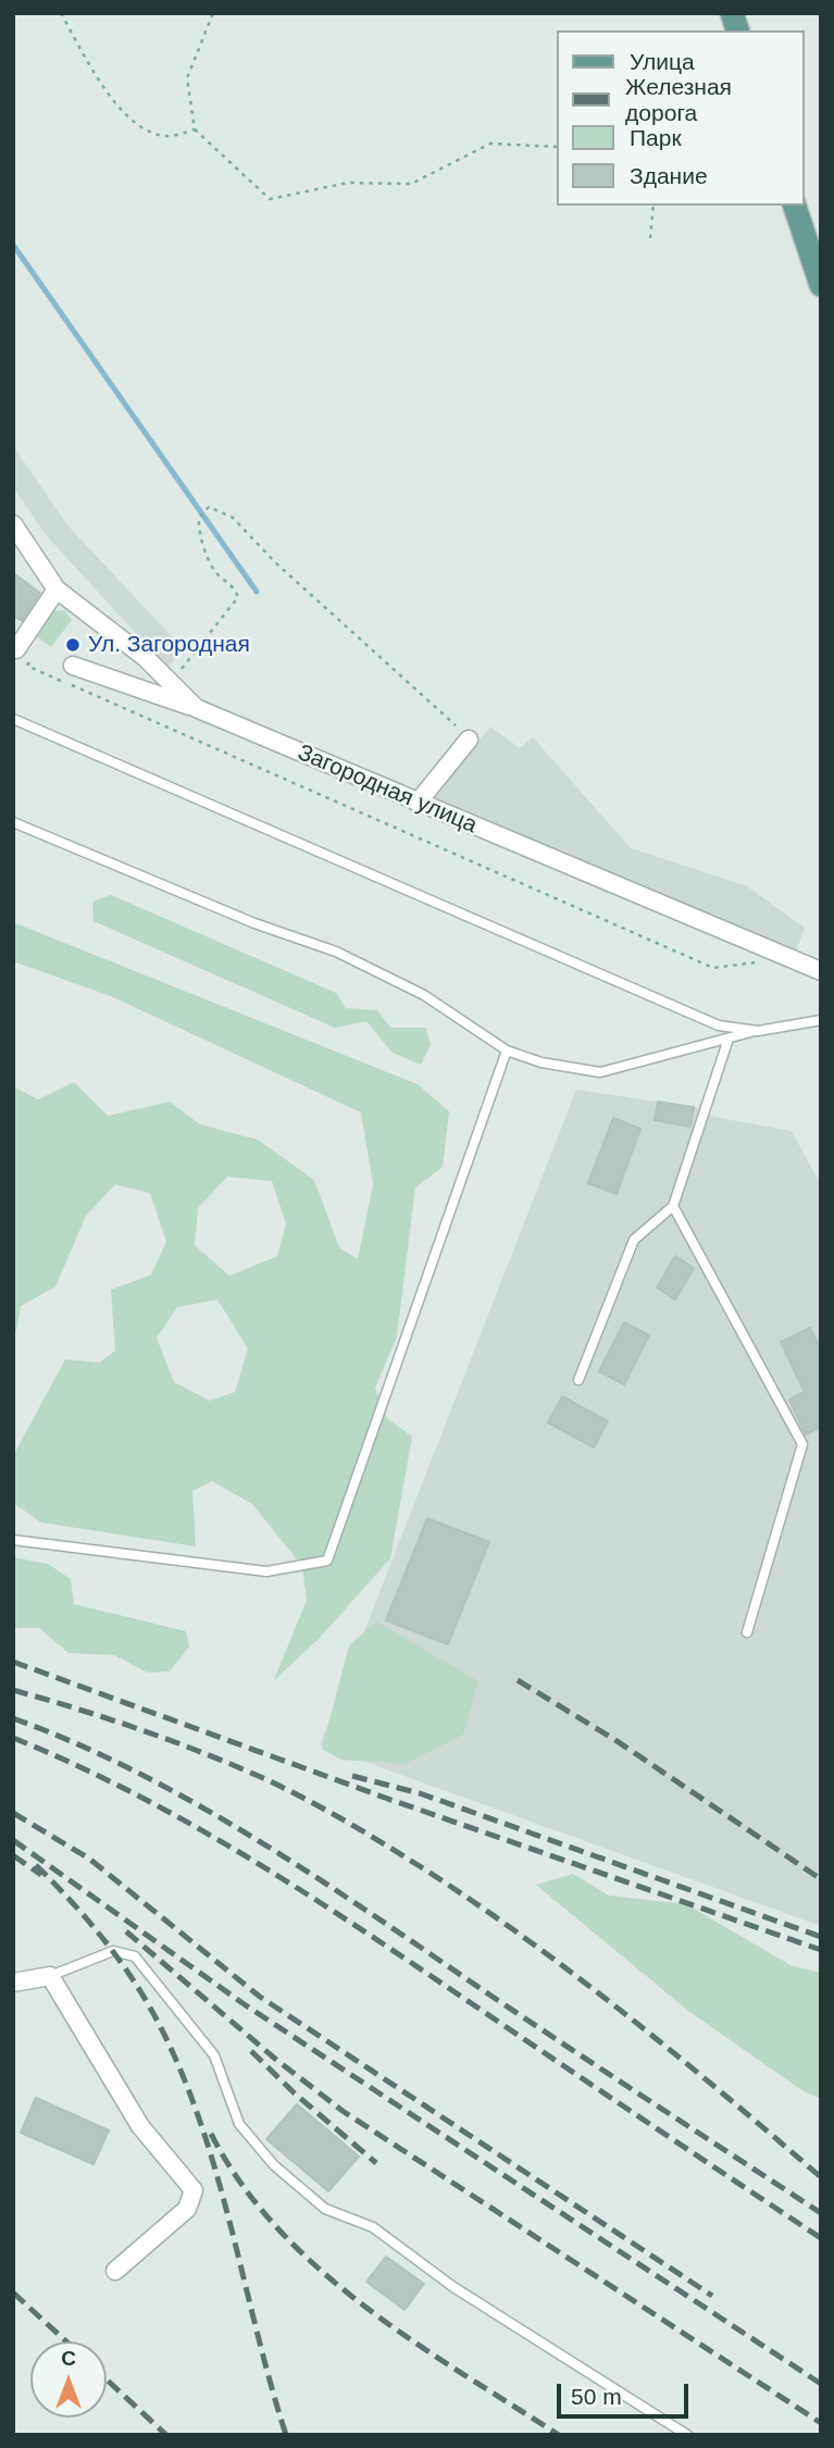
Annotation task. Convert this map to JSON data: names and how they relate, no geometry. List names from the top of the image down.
{
  "streets": {
    "street": ["Загородная улица"]
  },
  "places": ["Ул. Загородная"],
  "legend": [
    "Улица",
    "Железная дорога",
    "Парк",
    "Здание"
  ],
  "scale_bar": "50 m",
  "north": "top"
}
